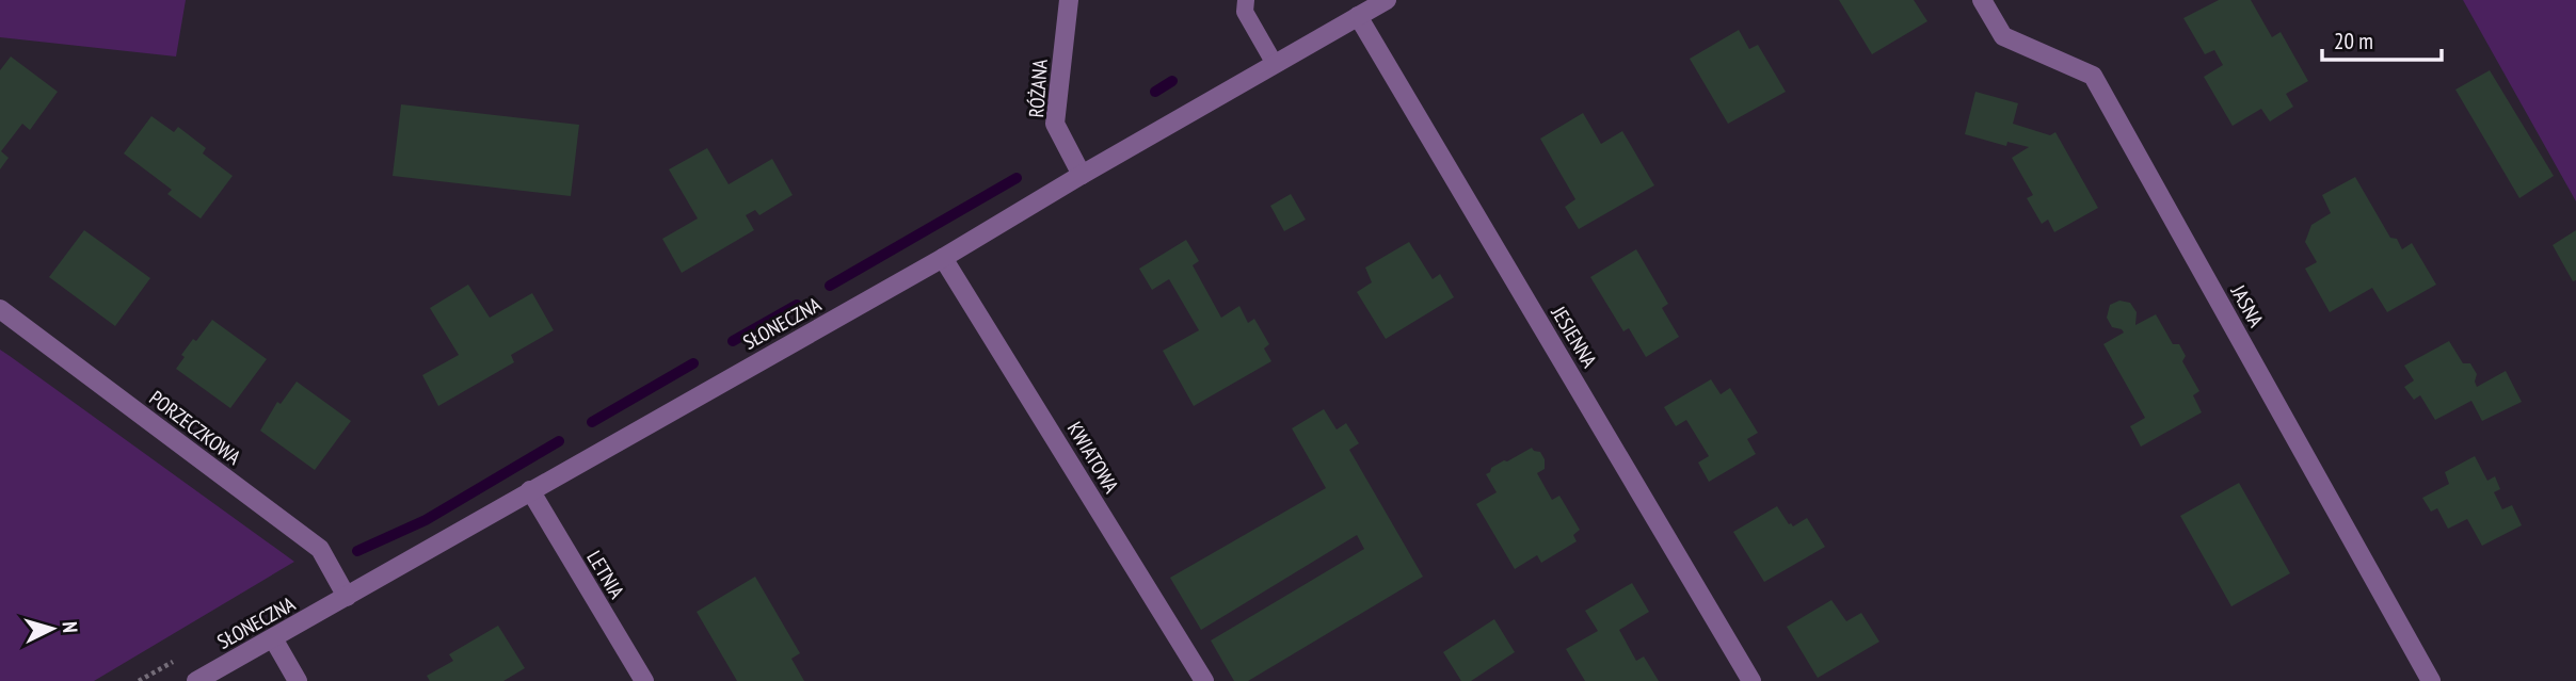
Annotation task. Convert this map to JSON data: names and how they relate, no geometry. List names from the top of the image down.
{
  "streets": {
    "street": [
      "RÓŻANA",
      "JASNA",
      "SŁONECZNA",
      "JESIENNA",
      "PORZECZKOWA",
      "KWIATOWA",
      "LETNIA"
    ]
  },
  "crossings": [
    ["RÓŻANA", "SŁONECZNA"],
    ["SŁONECZNA", "JESIENNA"],
    ["SŁONECZNA", "PORZECZKOWA"],
    ["SŁONECZNA", "KWIATOWA"],
    ["SŁONECZNA", "LETNIA"]
  ],
  "scale_bar": "20 m",
  "north": "right"
}
